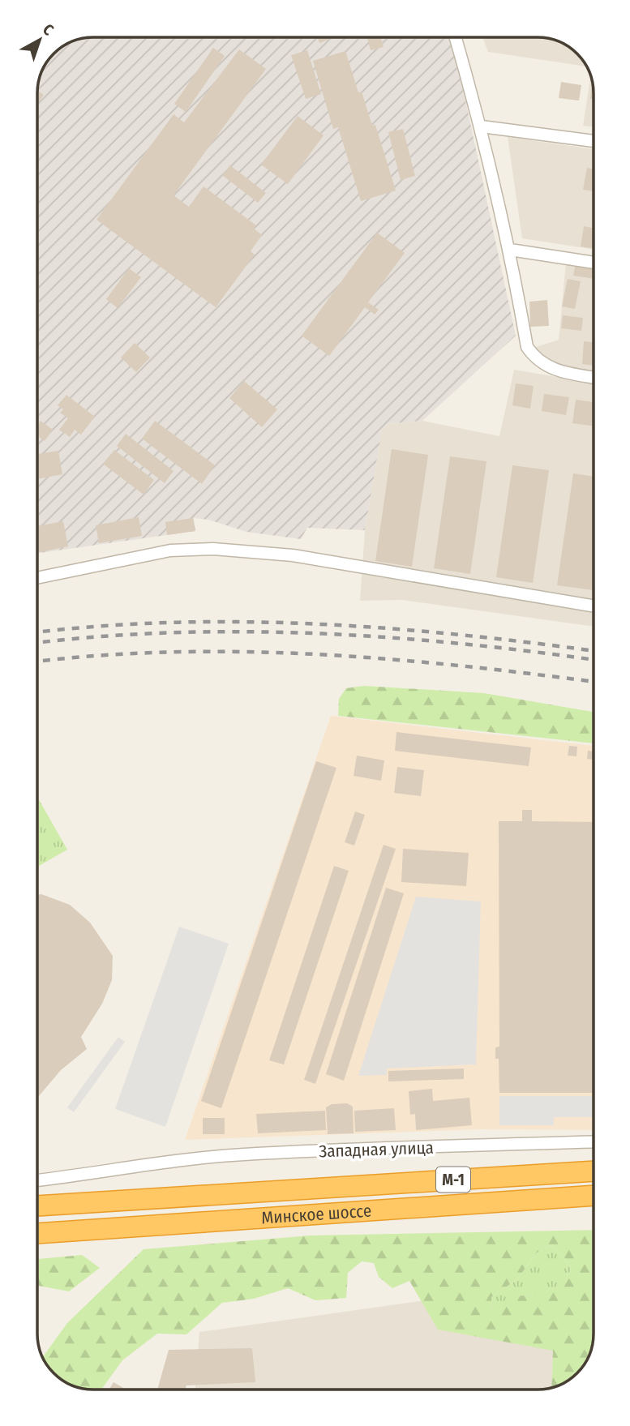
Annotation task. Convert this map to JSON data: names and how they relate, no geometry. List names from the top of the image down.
{
  "streets": {
    "highway": ["М-1", "Минское шоссе"],
    "street": ["Западная улица"]
  },
  "north": "top right"
}
